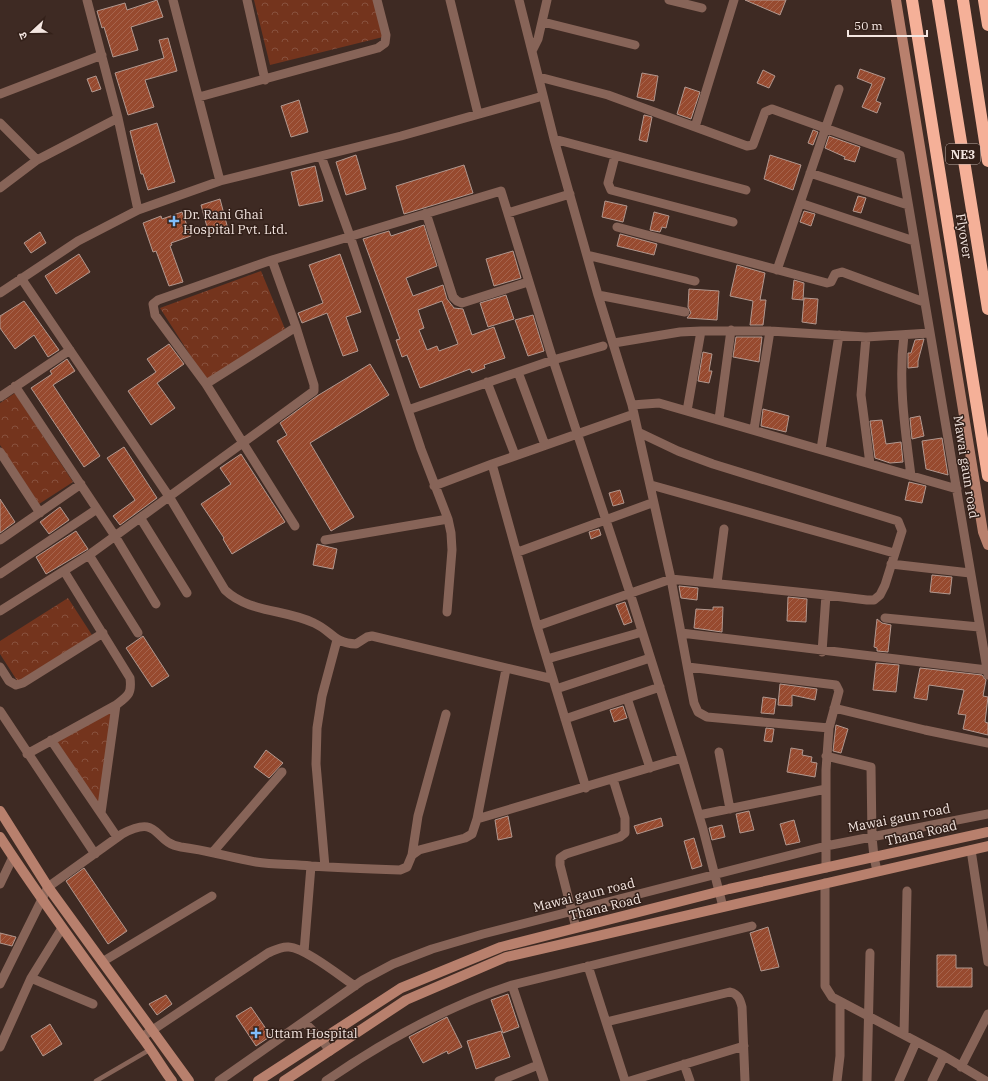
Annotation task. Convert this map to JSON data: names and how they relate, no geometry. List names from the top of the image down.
{
  "streets": {
    "highway": ["NE3", "Flyover"],
    "street": ["Mawai gaun road", "Thana Road"]
  },
  "places": {
    "health": ["Dr. Rani Ghai Hospital Pvt. Ltd.", "Uttam Hospital"]
  },
  "scale_bar": "50 m",
  "north": "left"
}
